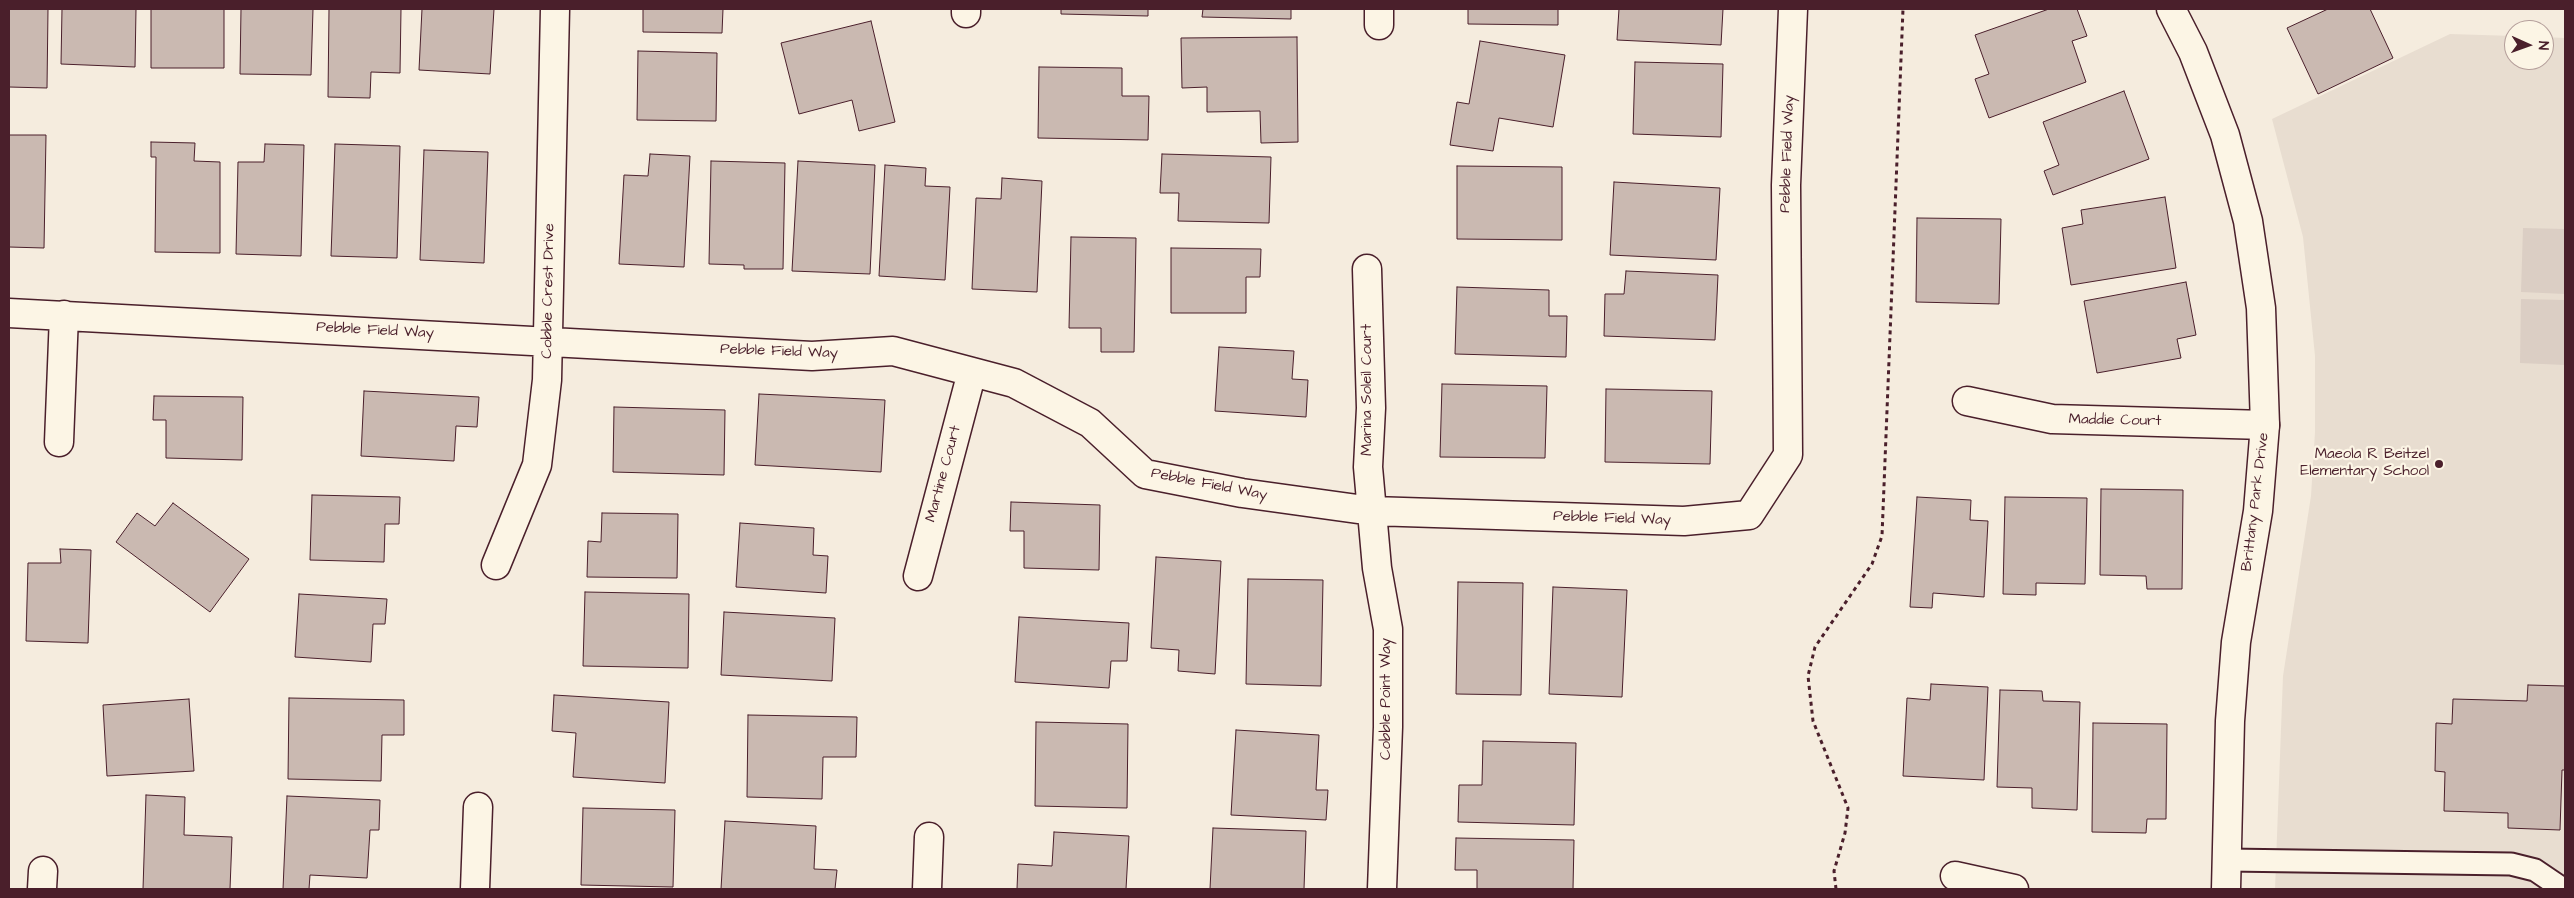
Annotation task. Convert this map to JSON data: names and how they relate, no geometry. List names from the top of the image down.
{
  "streets": {
    "street": [
      "Pebble Field Way",
      "Cobble Crest Drive",
      "Marina Soleil Court",
      "Maddie Court",
      "Martine Court",
      "Brittany Park Drive",
      "Cobble Point Way"
    ]
  },
  "crossings": [
    ["Pebble Field Way", "Cobble Crest Drive"],
    ["Pebble Field Way", "Marina Soleil Court"],
    ["Pebble Field Way", "Martine Court"],
    ["Pebble Field Way", "Cobble Point Way"],
    ["Marina Soleil Court", "Cobble Point Way"],
    ["Maddie Court", "Brittany Park Drive"]
  ],
  "places": ["Maeola R Beitzel Elementary School"],
  "north": "right"
}
